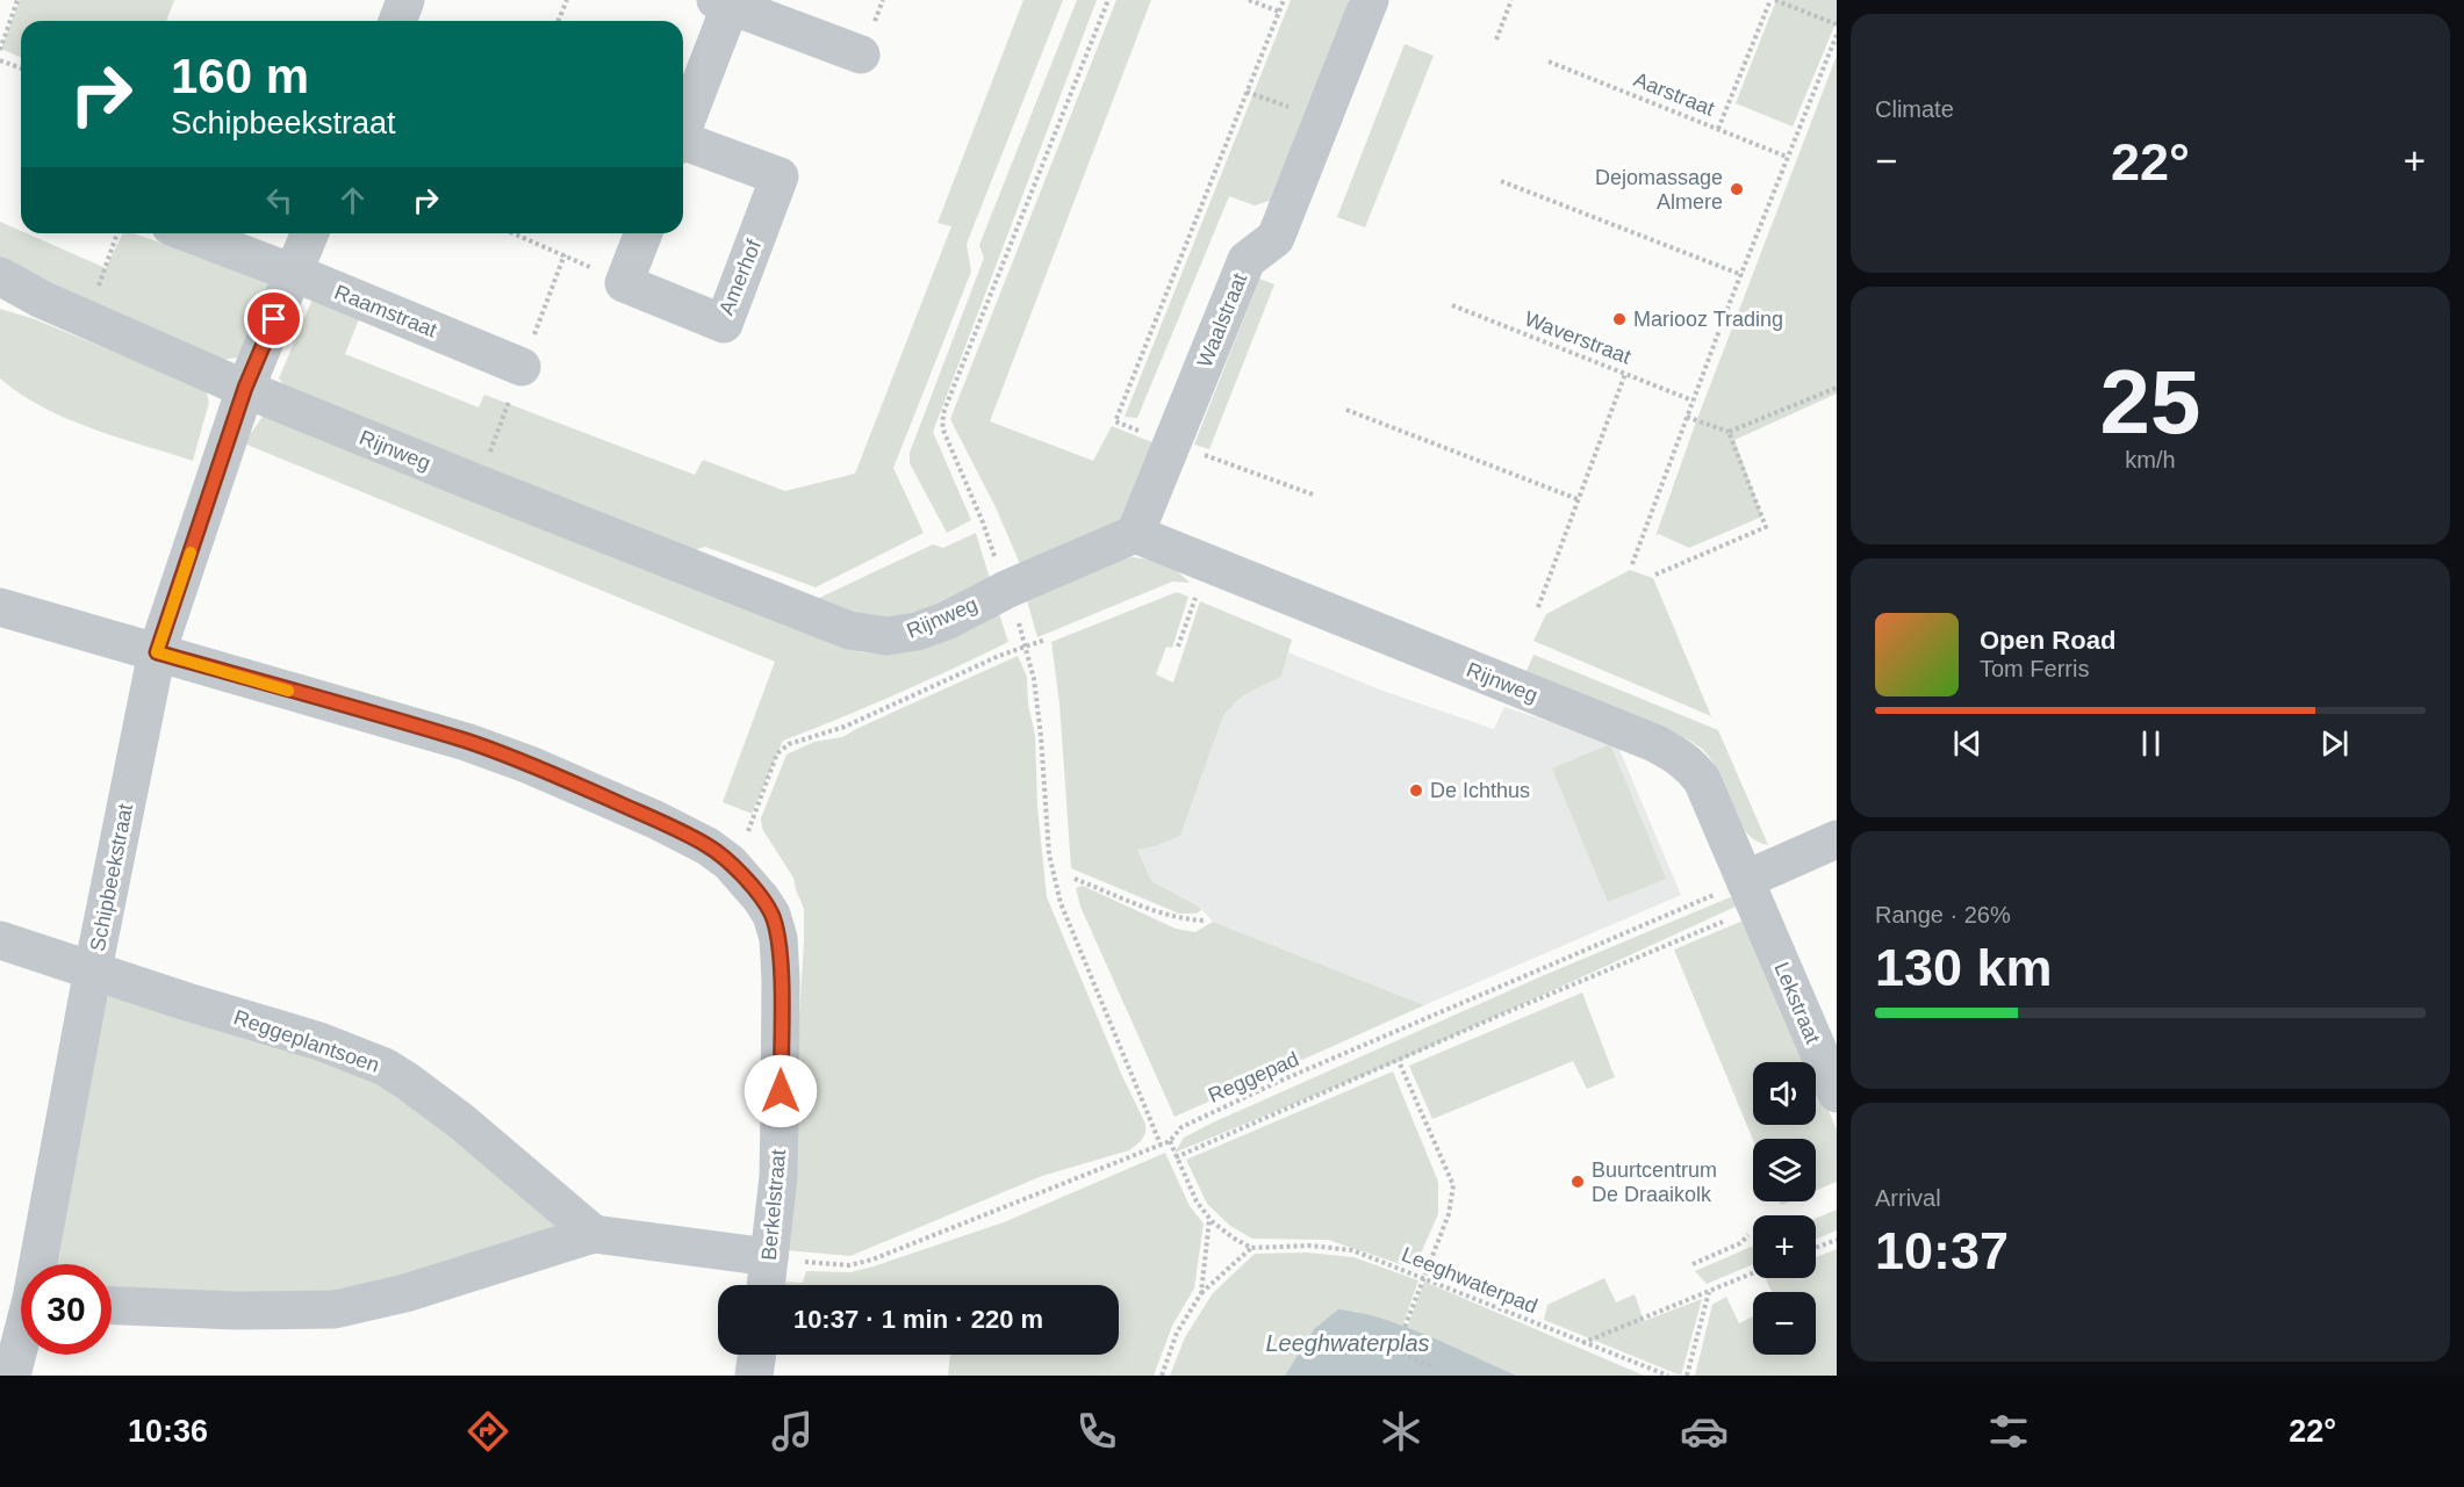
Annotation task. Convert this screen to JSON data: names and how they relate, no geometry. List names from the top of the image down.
{
  "streets": {
    "street": [
      "Amerhof",
      "Raamstraat",
      "Waalstraat",
      "Rijnweg",
      "Schipbeekstraat",
      "Lekstraat",
      "Reggeplantsoen",
      "Berkelstraat"
    ],
    "path": [
      "Aarstraat",
      "Waverstraat",
      "Reggepad",
      "Leeghwaterpad"
    ]
  },
  "crossings": [
    ["Raamstraat", "Schipbeekstraat"],
    ["Waalstraat", "Rijnweg"],
    ["Rijnweg", "Schipbeekstraat"],
    ["Rijnweg", "Lekstraat"],
    ["Rijnweg", "Reggepad"],
    ["Schipbeekstraat", "Reggeplantsoen"],
    ["Schipbeekstraat", "Berkelstraat"],
    ["Lekstraat", "Reggepad"],
    ["Reggepad", "Berkelstraat"]
  ],
  "water": ["Leeghwaterplas"],
  "places": [
    "Dejomassage Almere",
    "Mariooz Trading",
    "De Ichthus",
    "Buurtcentrum De Draaikolk"
  ],
  "page": {
    "tile": [
      "Climate",
      ["25", "km/h"],
      ["Range · 26%", "130 km"],
      ["Arrival", "10:37"]
    ],
    "turn": ["160 m", "Schipbeekstraat"],
    "heat": ["−", "22°", "+"],
    "song": ["Open Road", "Tom Ferris"],
    "map_buttons": ["+", "−"],
    "limit": "30",
    "trip": "10:37 · 1 min · 220 m",
    "tabs": ["10:36", "22°"]
  }
}
